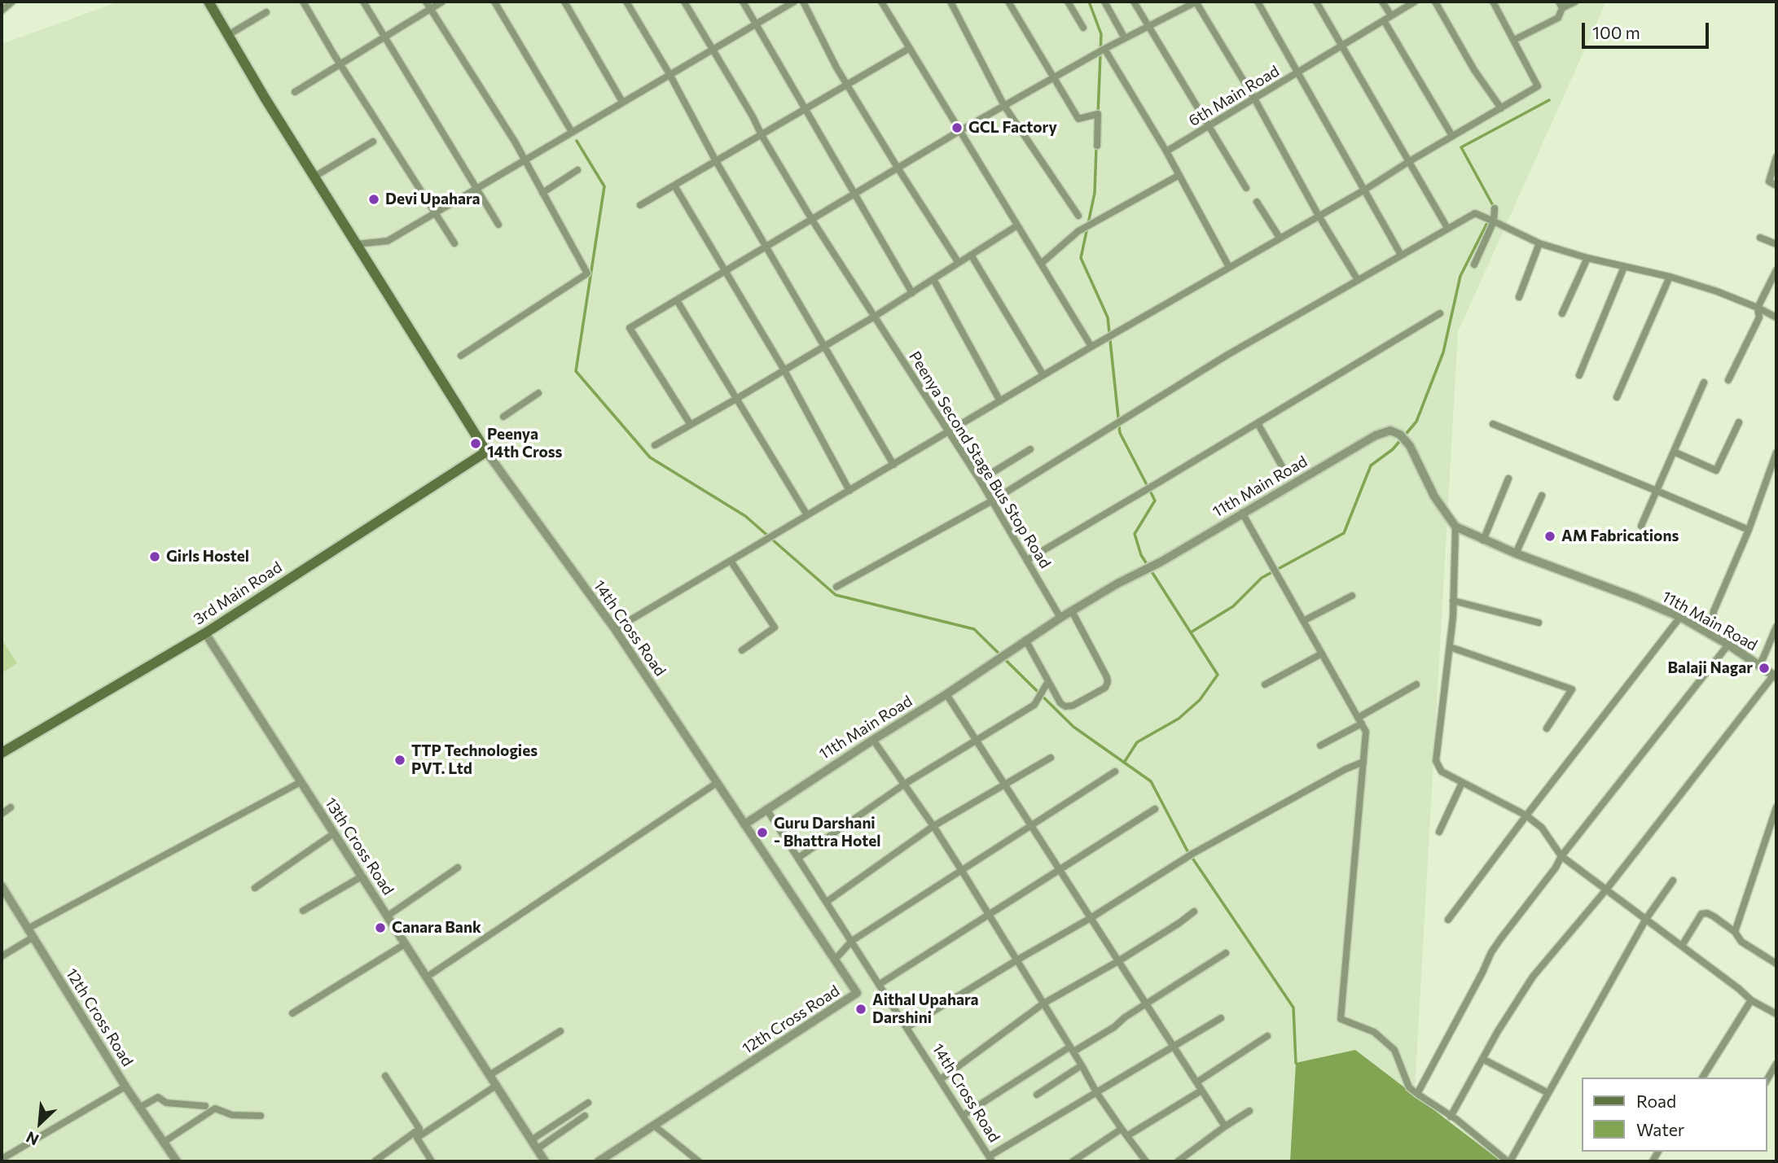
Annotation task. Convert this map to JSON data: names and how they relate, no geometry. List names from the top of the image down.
{
  "streets": {
    "main road": ["3rd Main Road"],
    "street": [
      "6th Main Road",
      "Peenya Second Stage Bus Stop Road",
      "11th Main Road",
      "14th Cross Road",
      "13th Cross Road",
      "12th Cross Road"
    ]
  },
  "crossings": [
    ["Peenya Second Stage Bus Stop Road", "11th Main Road"],
    ["11th Main Road", "14th Cross Road"],
    ["11th Main Road", "12th Cross Road"],
    ["3rd Main Road", "14th Cross Road"],
    ["3rd Main Road", "13th Cross Road"],
    ["14th Cross Road", "12th Cross Road"]
  ],
  "places": [
    "GCL Factory",
    "Devi Upahara",
    "Peenya 14th Cross",
    "AM Fabrications",
    "Girls Hostel",
    "Balaji Nagar",
    "TTP Technologies PVT. Ltd",
    "Guru Darshani - Bhattra Hotel",
    "Canara Bank",
    "Aithal Upahara Darshini"
  ],
  "legend": ["Road", "Water"],
  "scale_bar": "100 m",
  "north": "bottom left"
}
